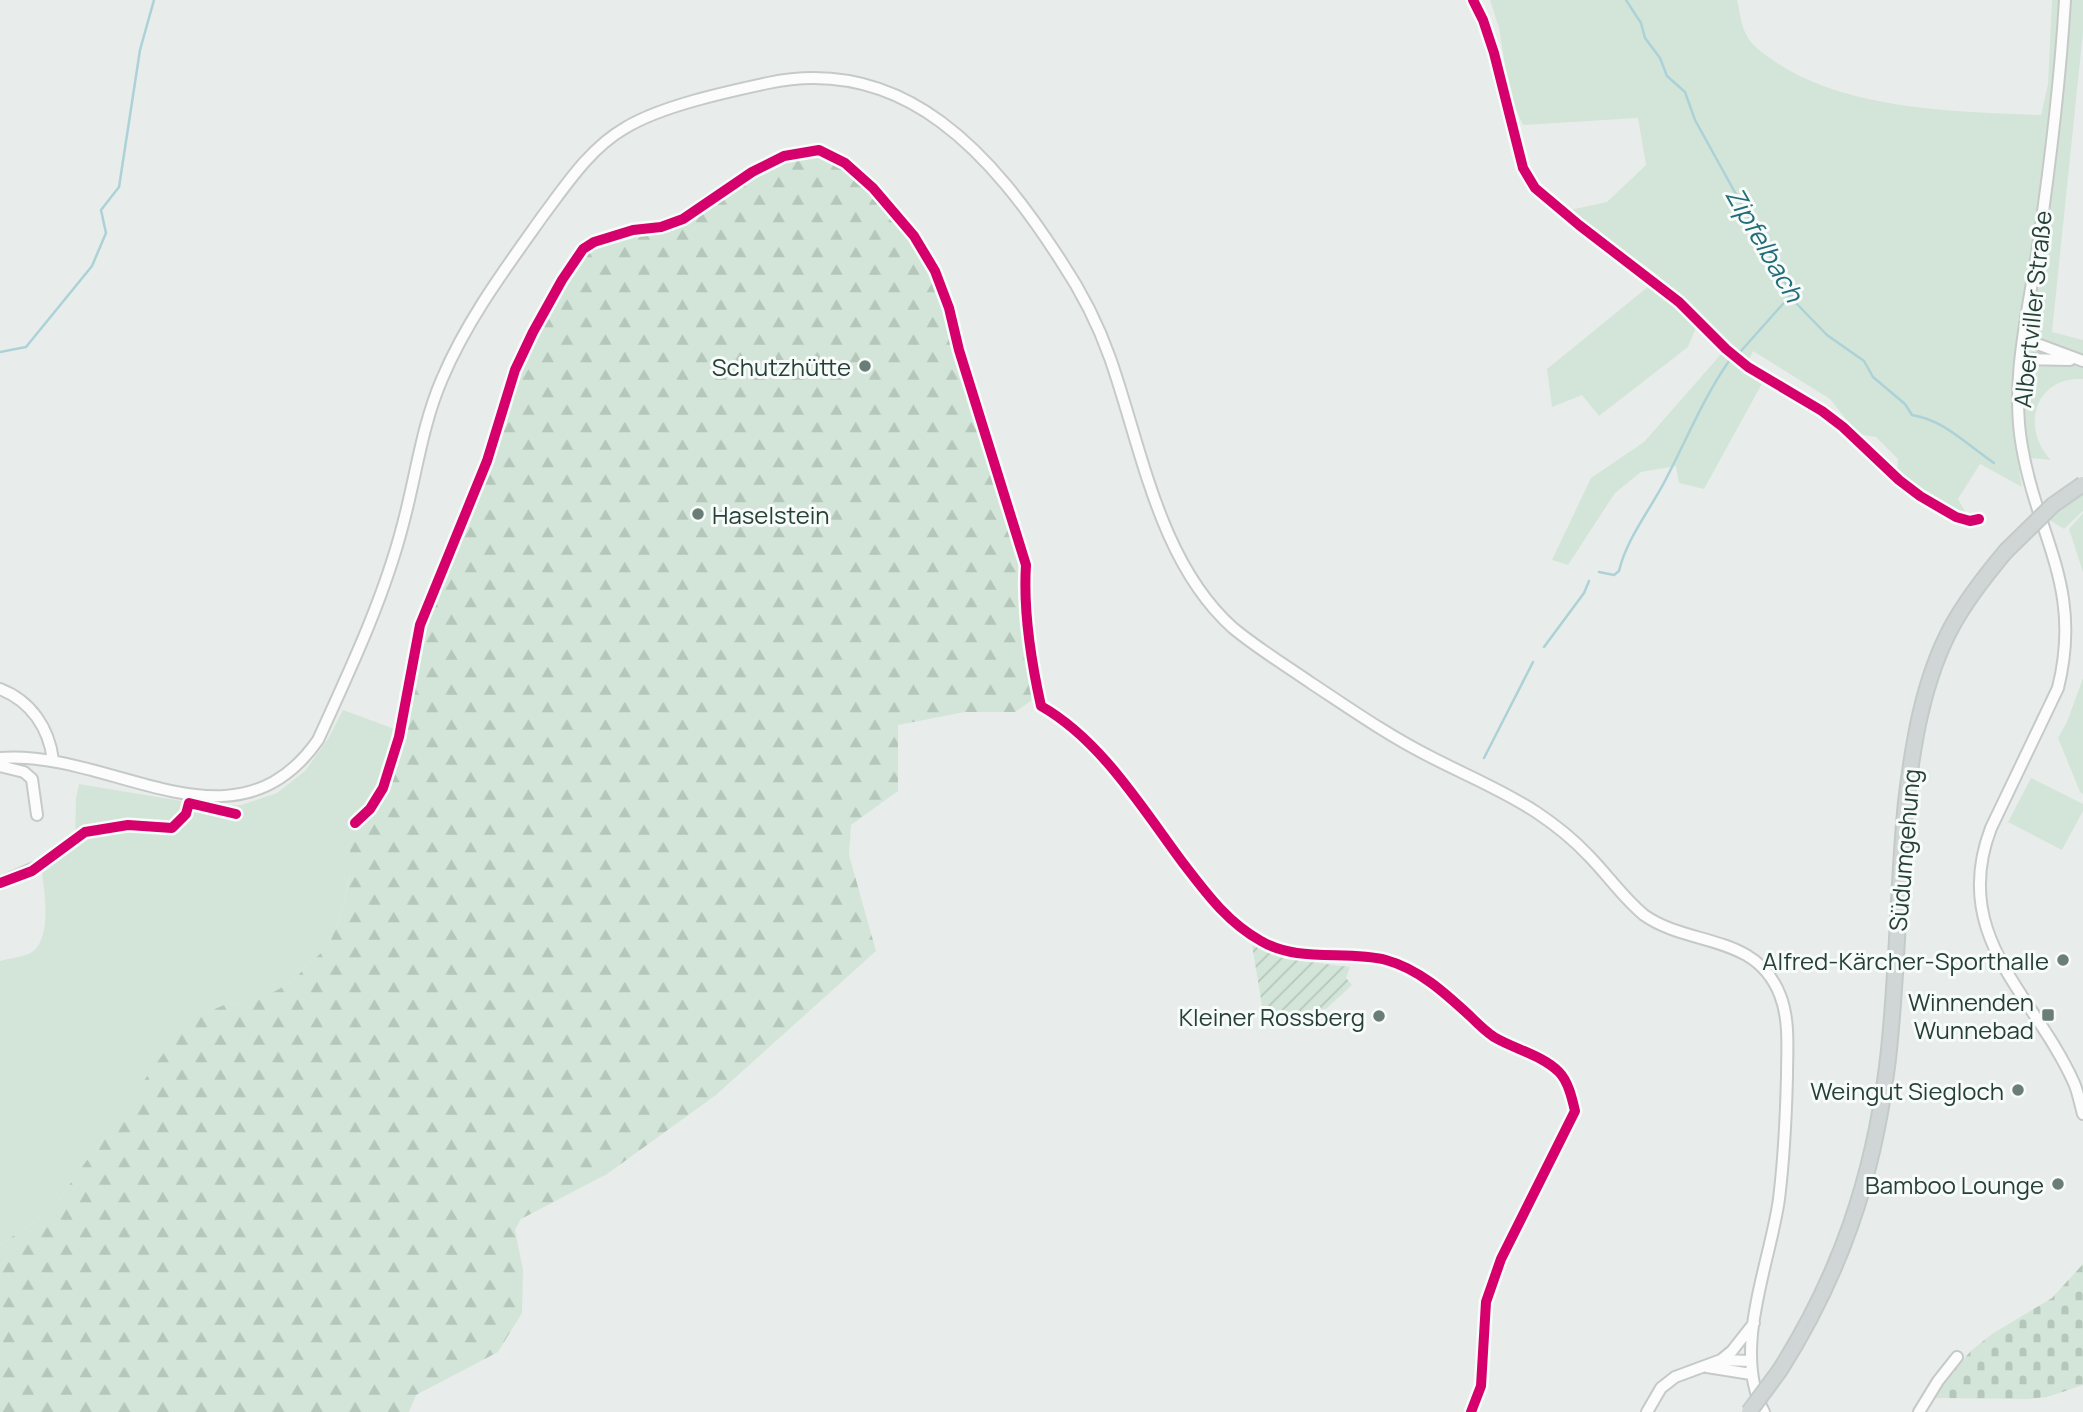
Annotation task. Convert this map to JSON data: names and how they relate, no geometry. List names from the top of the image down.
{
  "streets": {
    "main road": ["Südumgehung"],
    "street": ["Albertviller Straße"]
  },
  "water": ["Zipfelbach"],
  "places": {
    "other": [
      "Schutzhütte",
      "Haselstein",
      "Alfred-Kärcher-Sporthalle",
      "Kleiner Rossberg",
      "Weingut Siegloch",
      "Bamboo Lounge"
    ],
    "transit": ["Winnenden Wunnebad"]
  }
}
